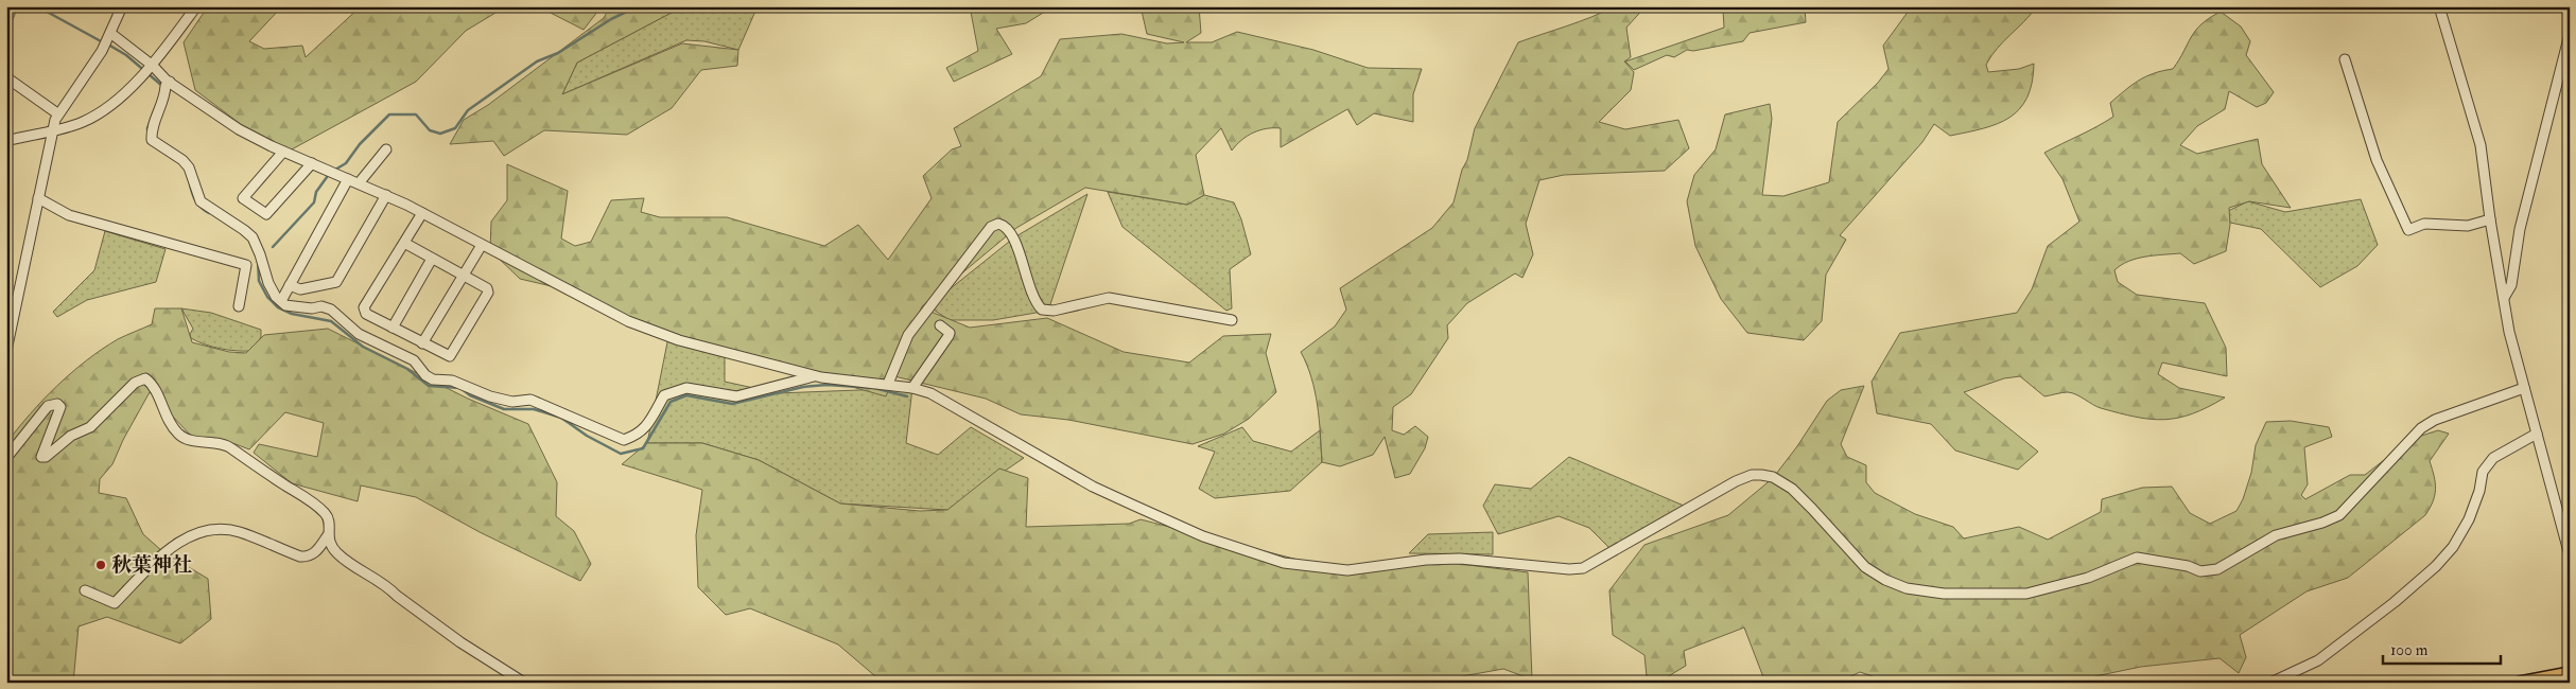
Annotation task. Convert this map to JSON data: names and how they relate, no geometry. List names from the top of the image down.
{
  "places": ["秋葉神社"],
  "scale_bar": "100 m"
}
